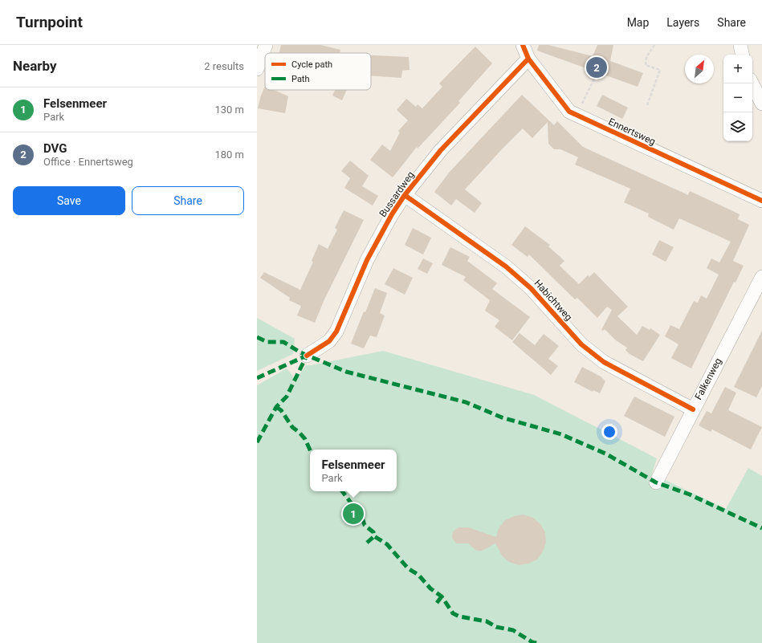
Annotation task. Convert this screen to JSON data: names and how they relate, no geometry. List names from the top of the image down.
{
  "streets": {
    "street": [
      "Ennertsweg",
      "Bussardweg",
      "Habichtweg",
      "Falkenweg"
    ]
  },
  "crossings": [
    ["Ennertsweg", "Bussardweg"],
    ["Bussardweg", "Habichtweg"],
    ["Habichtweg", "Falkenweg"]
  ],
  "legend": ["Cycle path", "Path"],
  "north": "top right",
  "page": {
    "header": "Turnpoint",
    "nav": ["Map", "Layers", "Share"],
    "heading": ["Nearby", "2 results"],
    "map_buttons": ["+", "−"],
    "pins": ["2", "1"],
    "list": [
      {
        "mark": "1",
        "name": "Felsenmeer",
        "note": "Park",
        "value": "130 m"
      },
      {
        "mark": "2",
        "name": "DVG",
        "note": "Office · Ennertsweg",
        "value": "180 m"
      }
    ],
    "buttons": ["Save", "Share"],
    "popup": ["Felsenmeer", "Park"]
  }
}
